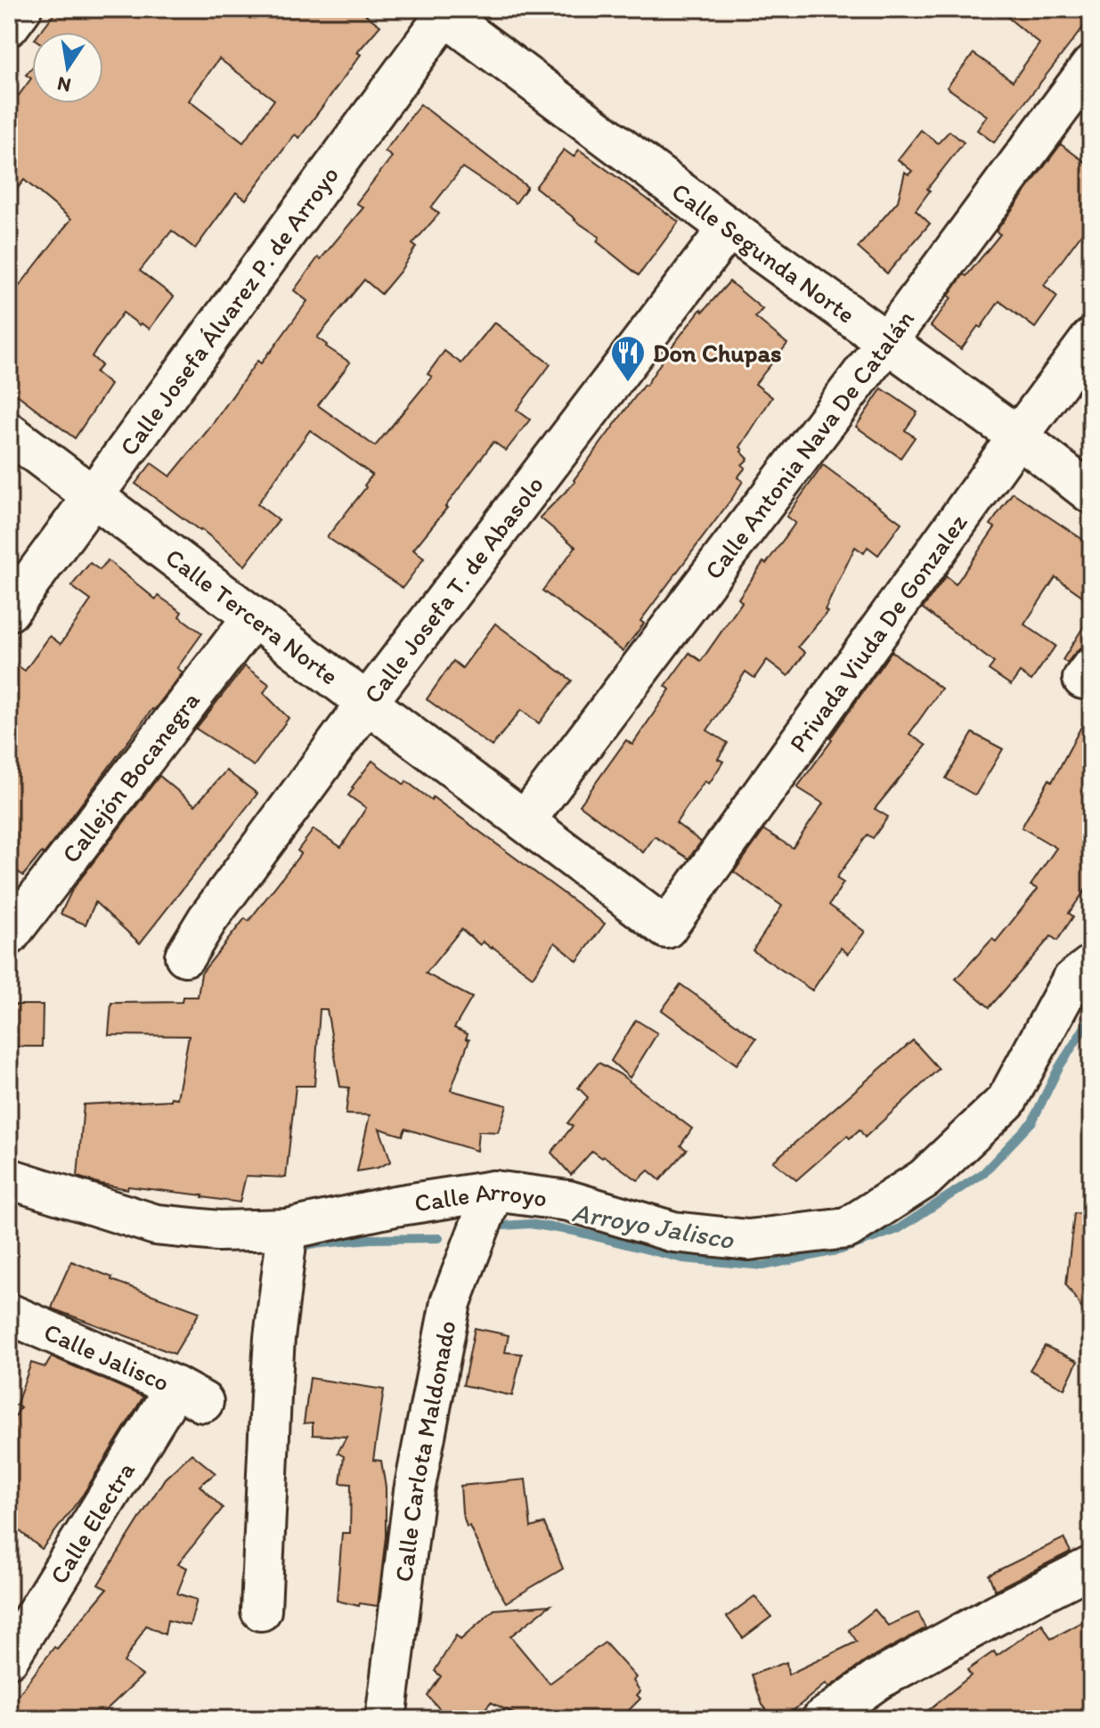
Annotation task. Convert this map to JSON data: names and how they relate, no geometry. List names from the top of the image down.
{
  "streets": {
    "street": [
      "Calle Segunda Norte",
      "Calle Josefa Álvarez P. de Arroyo",
      "Calle Antonia Nava De Catalán",
      "Calle Josefa T. de Abasolo",
      "Calle Tercera Norte",
      "Privada Viuda De Gonzalez",
      "Callejón Bocanegra",
      "Calle Arroyo",
      "Calle Jalisco",
      "Calle Carlota Maldonado",
      "Calle Electra"
    ]
  },
  "crossings": [
    ["Calle Segunda Norte", "Calle Josefa Álvarez P. de Arroyo"],
    ["Calle Segunda Norte", "Calle Antonia Nava De Catalán"],
    ["Calle Segunda Norte", "Calle Josefa T. de Abasolo"],
    ["Calle Segunda Norte", "Privada Viuda De Gonzalez"],
    ["Calle Josefa Álvarez P. de Arroyo", "Calle Tercera Norte"],
    ["Calle Antonia Nava De Catalán", "Calle Tercera Norte"],
    ["Calle Josefa T. de Abasolo", "Calle Tercera Norte"],
    ["Calle Tercera Norte", "Privada Viuda De Gonzalez"],
    ["Calle Tercera Norte", "Callejón Bocanegra"],
    ["Calle Arroyo", "Calle Carlota Maldonado"],
    ["Calle Jalisco", "Calle Electra"]
  ],
  "water": ["Arroyo Jalisco"],
  "places": {
    "restaurant": ["Don Chupas"]
  },
  "north": "bottom"
}
